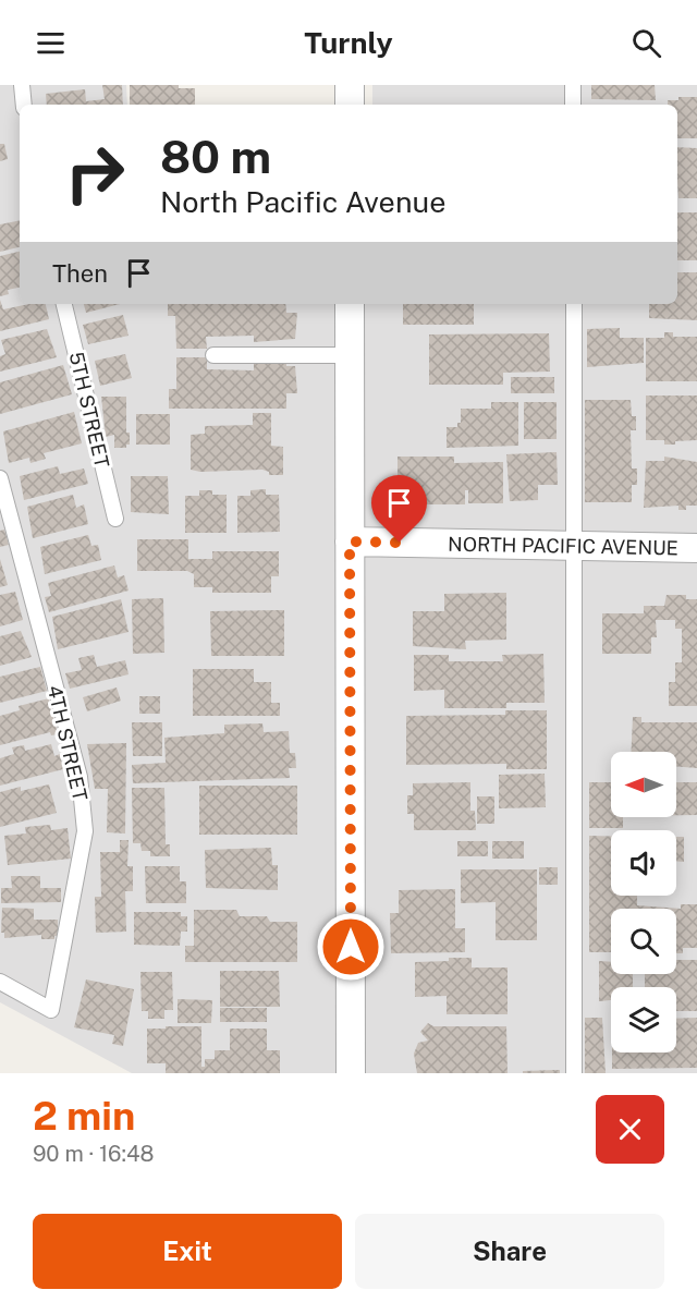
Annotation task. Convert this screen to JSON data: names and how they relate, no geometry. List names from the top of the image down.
{
  "streets": {
    "street": ["NORTH PACIFIC AVENUE"],
    "lane": ["5TH STREET", "4TH STREET"]
  },
  "north": "left",
  "page": {
    "header": "Turnly",
    "turn": ["80 m", "North Pacific Avenue"],
    "then": "Then",
    "heading": ["2 min", "90 m · 16:48"],
    "buttons": ["Exit", "Share"]
  }
}
